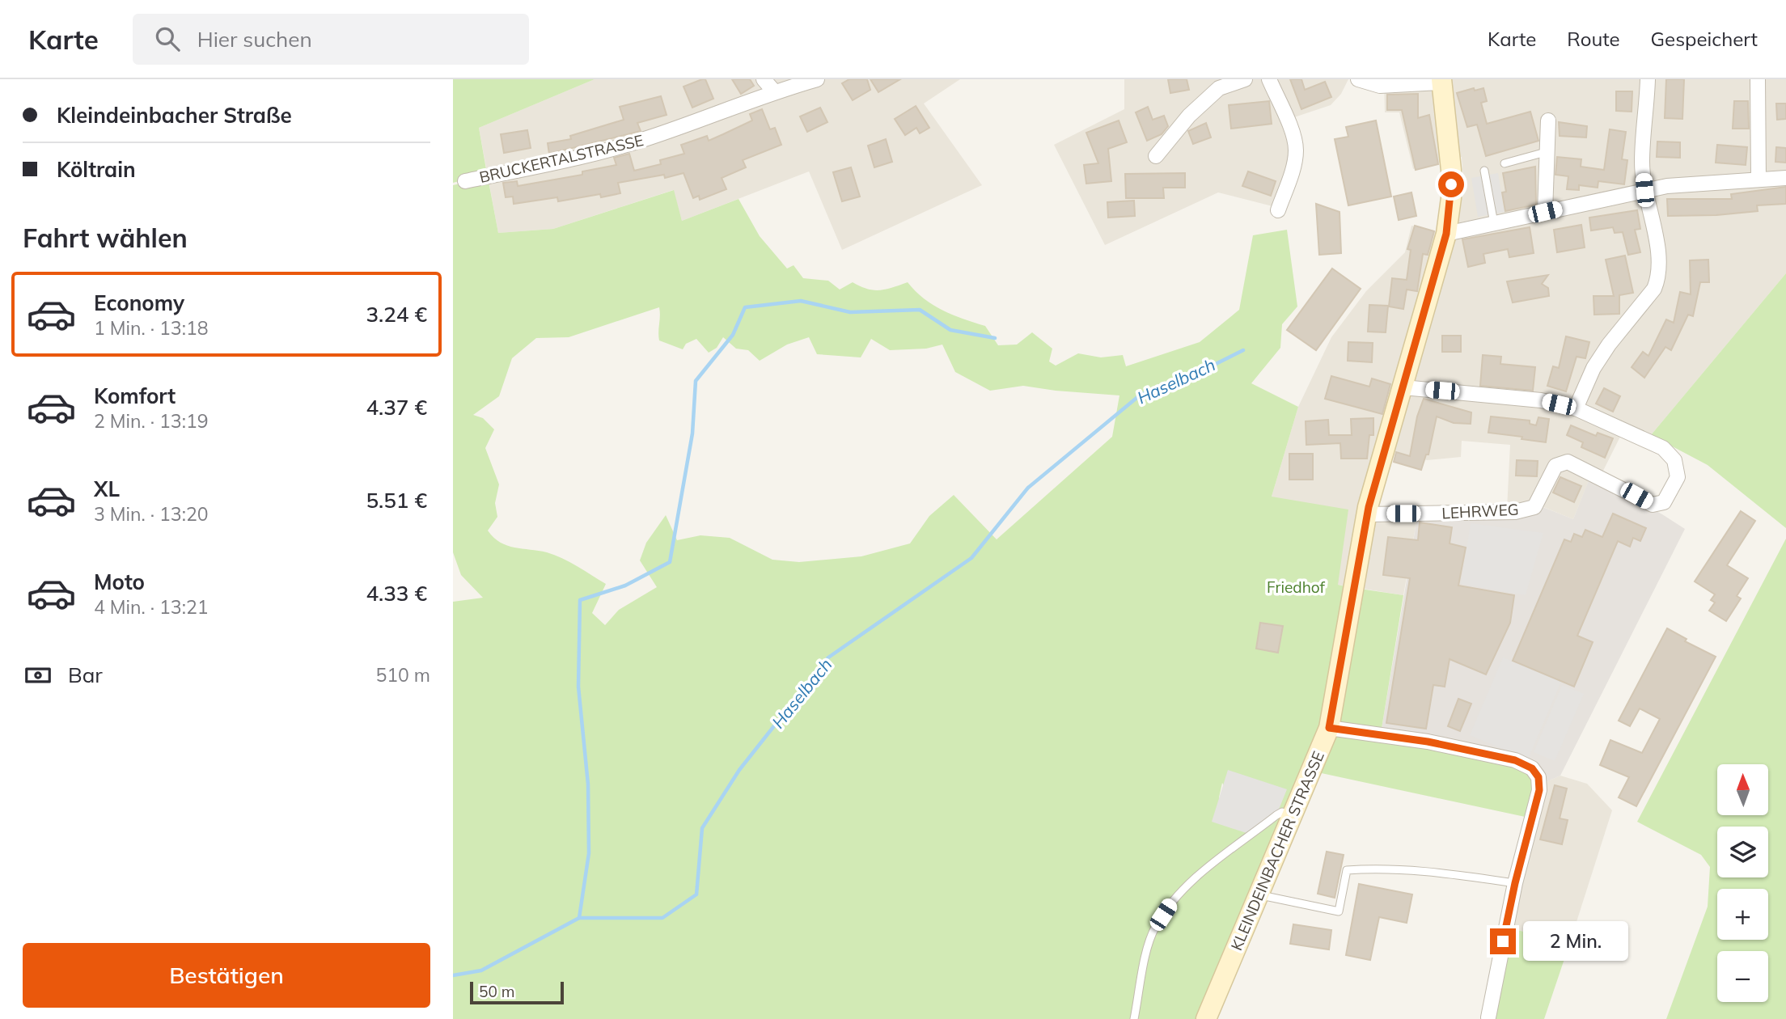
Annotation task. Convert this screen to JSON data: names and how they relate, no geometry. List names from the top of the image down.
{
  "streets": {
    "street": ["BRUCKERTALSTRASSE", "LEHRWEG", "KLEINDEINBACHER STRASSE"]
  },
  "crossings": [
    ["LEHRWEG", "KLEINDEINBACHER STRASSE"]
  ],
  "water": ["Haselbach"],
  "parks": ["Friedhof"],
  "scale_bar": "50 m",
  "north": "top",
  "page": {
    "header": "Karte",
    "search": "Hier suchen",
    "nav": ["Karte", "Route", "Gespeichert"],
    "banner": ["Kleindeinbacher Straße", "Költrain"],
    "heading": "Fahrt wählen",
    "list": [
      {
        "name": "Economy",
        "note": "1 Min. · 13:18",
        "value": "3.24 €"
      },
      {
        "name": "Komfort",
        "note": "2 Min. · 13:19",
        "value": "4.37 €"
      },
      {
        "name": "XL",
        "note": "3 Min. · 13:20",
        "value": "5.51 €"
      },
      {
        "name": "Moto",
        "note": "4 Min. · 13:21",
        "value": "4.33 €"
      }
    ],
    "pay": ["Bar", "510 m"],
    "map_buttons": ["+", "−"],
    "bubble": "2 Min.",
    "buttons": "Bestätigen",
    "scale": "50 m"
  }
}
